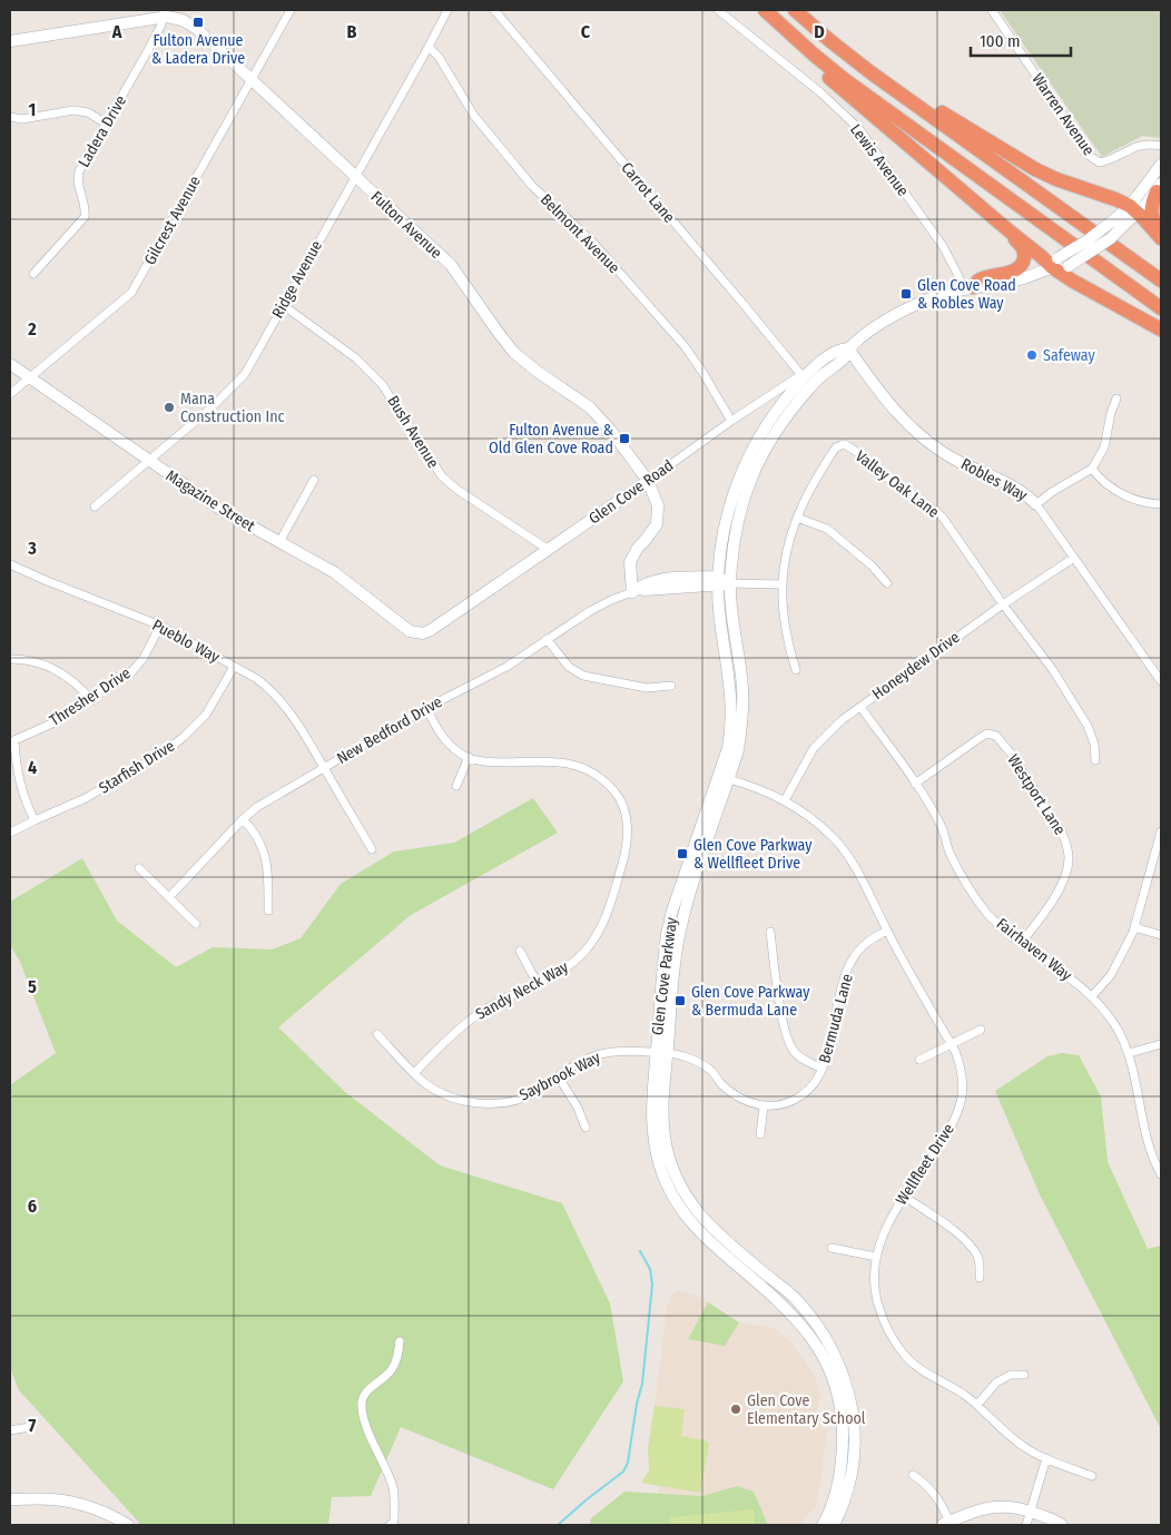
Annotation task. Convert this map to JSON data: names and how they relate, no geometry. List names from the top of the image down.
{
  "streets": {
    "main road": [
      "Fulton Avenue",
      "Robles Way",
      "Glen Cove Road",
      "Magazine Street",
      "New Bedford Drive",
      "Glen Cove Parkway"
    ],
    "street": [
      "Warren Avenue",
      "Ladera Drive",
      "Lewis Avenue",
      "Carrot Lane",
      "Gilcrest Avenue",
      "Belmont Avenue",
      "Ridge Avenue",
      "Bush Avenue",
      "Valley Oak Lane",
      "Pueblo Way",
      "Honeydew Drive",
      "Thresher Drive",
      "Starfish Drive",
      "Westport Lane",
      "Fairhaven Way",
      "Sandy Neck Way",
      "Bermuda Lane",
      "Saybrook Way",
      "Wellfleet Drive"
    ]
  },
  "crossings": [
    ["Ladera Drive", "Fulton Avenue"],
    ["Lewis Avenue", "Glen Cove Road"],
    ["Carrot Lane", "Glen Cove Road"],
    ["Gilcrest Avenue", "Fulton Avenue"],
    ["Gilcrest Avenue", "Magazine Street"],
    ["Fulton Avenue", "Ridge Avenue"],
    ["Fulton Avenue", "Glen Cove Road"],
    ["Fulton Avenue", "New Bedford Drive"],
    ["Belmont Avenue", "Ridge Avenue"],
    ["Belmont Avenue", "Glen Cove Road"],
    ["Ridge Avenue", "Bush Avenue"],
    ["Ridge Avenue", "Magazine Street"],
    ["Bush Avenue", "Glen Cove Road"],
    ["Robles Way", "Glen Cove Road"],
    ["Robles Way", "Honeydew Drive"],
    ["Valley Oak Lane", "Honeydew Drive"],
    ["Glen Cove Road", "Magazine Street"],
    ["Glen Cove Road", "Glen Cove Parkway"],
    ["Pueblo Way", "Thresher Drive"],
    ["Pueblo Way", "New Bedford Drive"],
    ["Pueblo Way", "Starfish Drive"],
    ["Honeydew Drive", "Fairhaven Way"],
    ["Honeydew Drive", "Wellfleet Drive"],
    ["Thresher Drive", "Starfish Drive"],
    ["New Bedford Drive", "Glen Cove Parkway"],
    ["New Bedford Drive", "Sandy Neck Way"],
    ["Westport Lane", "Fairhaven Way"],
    ["Glen Cove Parkway", "Saybrook Way"],
    ["Glen Cove Parkway", "Wellfleet Drive"],
    ["Sandy Neck Way", "Saybrook Way"],
    ["Bermuda Lane", "Wellfleet Drive"]
  ],
  "places": {
    "transit": [
      "Fulton Avenue & Ladera Drive",
      "Glen Cove Road & Robles Way",
      "Fulton Avenue & Old Glen Cove Road",
      "Glen Cove Parkway & Wellfleet Drive",
      "Glen Cove Parkway & Bermuda Lane"
    ],
    "other": ["Safeway", "Mana Construction Inc", "Glen Cove Elementary School"]
  },
  "scale_bar": "100 m",
  "grid": {
    "columns": [
      "A",
      "B",
      "C",
      "D"
    ],
    "rows": [
      "1",
      "2",
      "3",
      "4",
      "5",
      "6",
      "7"
    ]
  }
}
